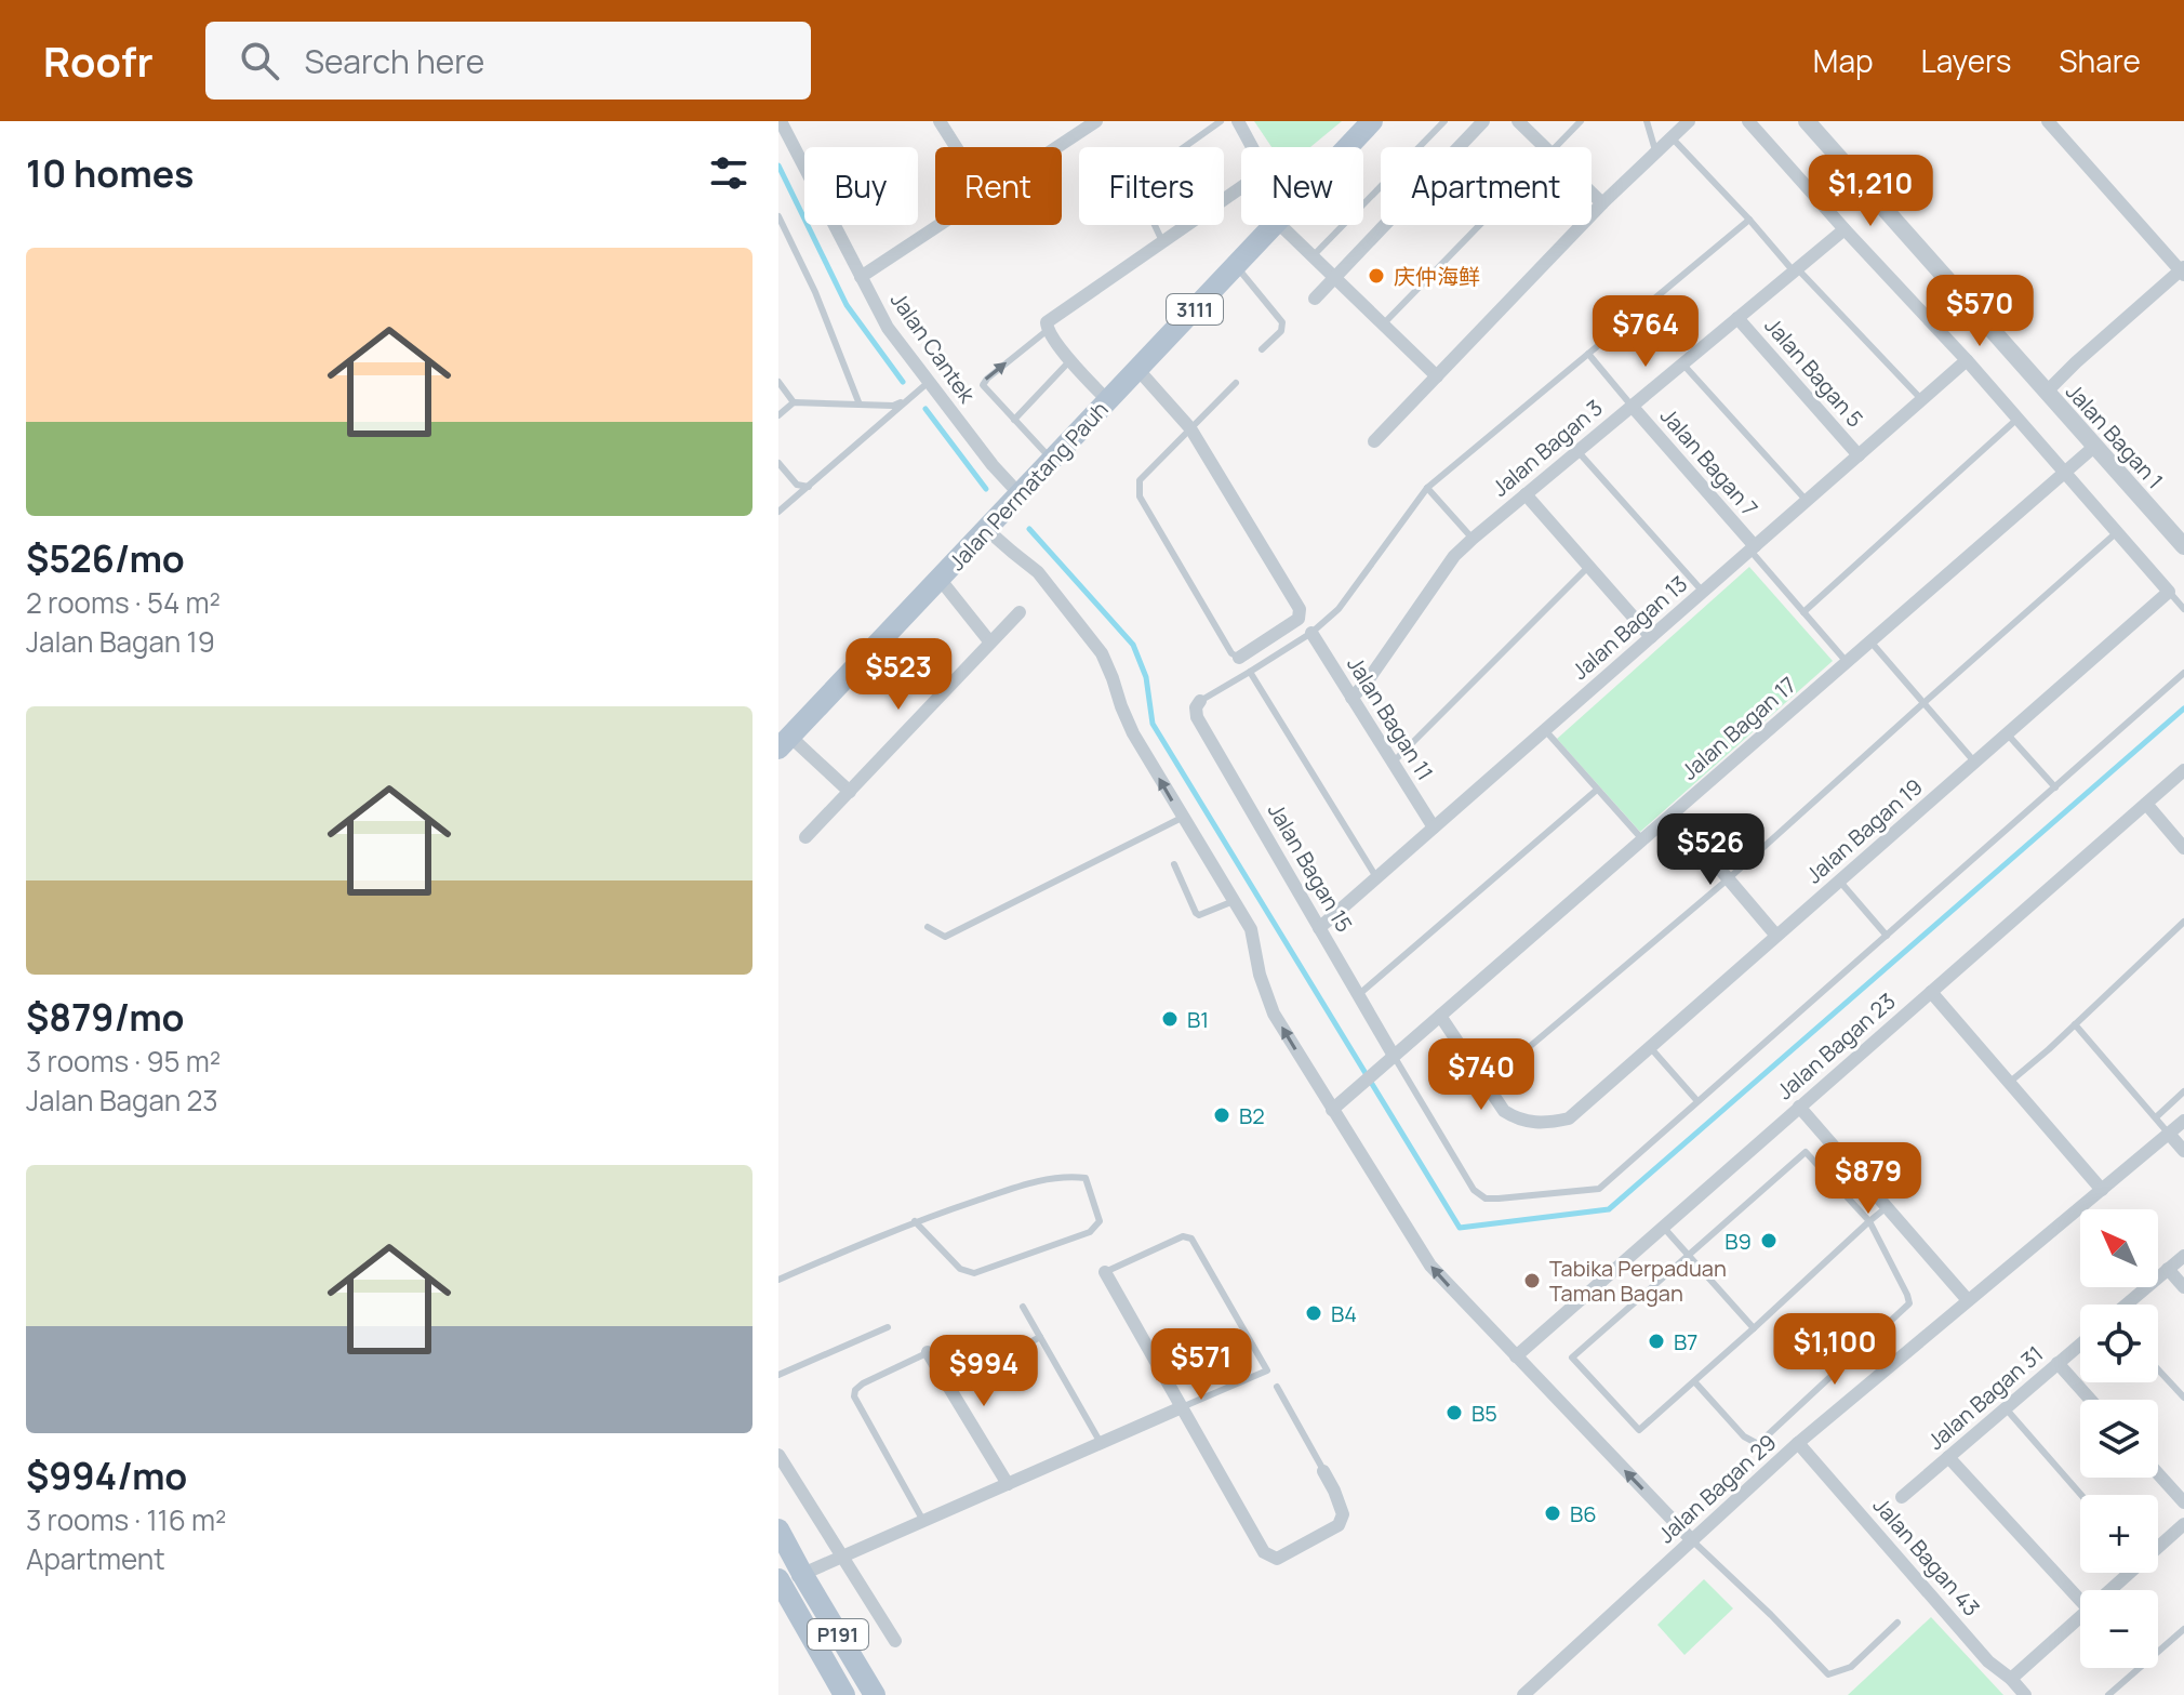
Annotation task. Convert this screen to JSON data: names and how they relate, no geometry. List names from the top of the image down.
{
  "streets": {
    "main road": ["3111", "Jalan Permatang Pauh", "P191"],
    "street": [
      "Jalan Cantek",
      "Jalan Bagan 5",
      "Jalan Bagan 1",
      "Jalan Bagan 3",
      "Jalan Bagan 7",
      "Jalan Bagan 13",
      "Jalan Bagan 11",
      "Jalan Bagan 17",
      "Jalan Bagan 19",
      "Jalan Bagan 15",
      "Jalan Bagan 23",
      "Jalan Bagan 31",
      "Jalan Bagan 29",
      "Jalan Bagan 43"
    ]
  },
  "crossings": [
    ["Jalan Cantek", "Jalan Permatang Pauh"],
    ["Jalan Bagan 5", "Jalan Bagan 3"],
    ["Jalan Bagan 5", "Jalan Bagan 13"],
    ["Jalan Bagan 1", "Jalan Bagan 17"],
    ["Jalan Bagan 3", "Jalan Bagan 7"],
    ["Jalan Bagan 3", "Jalan Bagan 11"],
    ["Jalan Bagan 7", "Jalan Bagan 13"],
    ["Jalan Bagan 13", "Jalan Bagan 11"],
    ["Jalan Bagan 13", "Jalan Bagan 15"],
    ["Jalan Bagan 17", "Jalan Bagan 19"],
    ["Jalan Bagan 17", "Jalan Bagan 15"],
    ["Jalan Bagan 29", "Jalan Bagan 43"]
  ],
  "places": [
    "庆仲海鲜",
    "B1",
    "B2",
    "B9",
    "Tabika Perpaduan Taman Bagan",
    "B4",
    "B7",
    "B5",
    "B6"
  ],
  "north": "top left",
  "page": {
    "header": "Roofr",
    "search": "Search here",
    "nav": ["Map", "Layers", "Share"],
    "heading": "10 homes",
    "chip": [
      "Buy",
      "Rent",
      "Filters",
      "New",
      "Apartment"
    ],
    "price": [
      "$1,210",
      "$570",
      "$764",
      "$523",
      "$526",
      "$740",
      "$879",
      "$1,100",
      "$571",
      "$994"
    ],
    "list": [
      {
        "name": "$526/mo",
        "note": "2 rooms · 54 m² · Jalan Bagan 19"
      },
      {
        "name": "$879/mo",
        "note": "3 rooms · 95 m² · Jalan Bagan 23"
      },
      {
        "name": "$994/mo",
        "note": "3 rooms · 116 m² · Apartment"
      }
    ],
    "map_buttons": ["+", "−"]
  }
}
